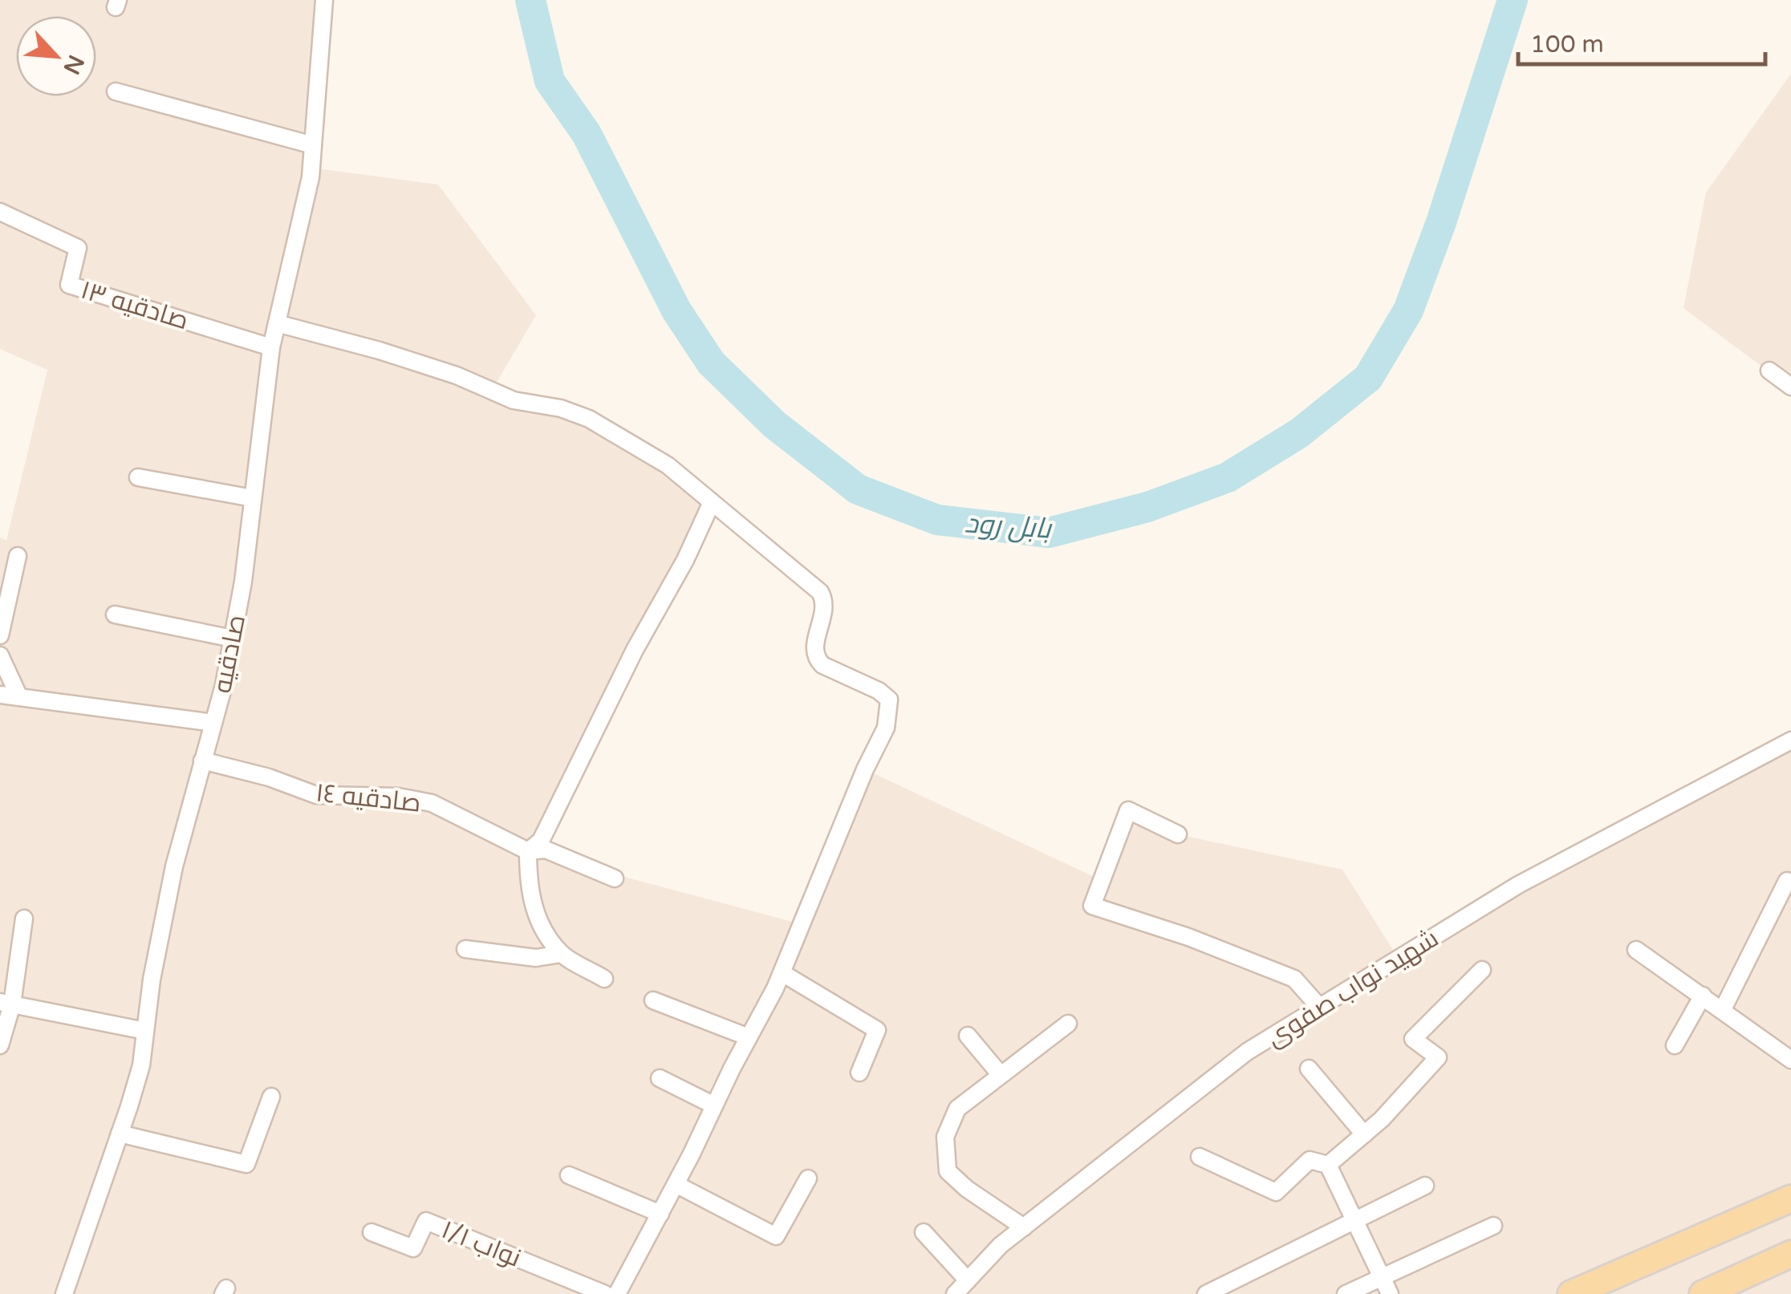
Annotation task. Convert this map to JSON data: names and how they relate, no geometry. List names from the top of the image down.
{
  "streets": {
    "street": [
      "صادقیه ۱۳",
      "صادقیه",
      "صادقيه ١٤",
      "شهید نواب صفوی",
      "نواب ۱/۱"
    ]
  },
  "crossings": [
    ["صادقیه ۱۳", "صادقیه"],
    ["صادقیه", "صادقيه ١٤"]
  ],
  "water": ["بابل رود"],
  "scale_bar": "100 m",
  "north": "bottom right"
}
